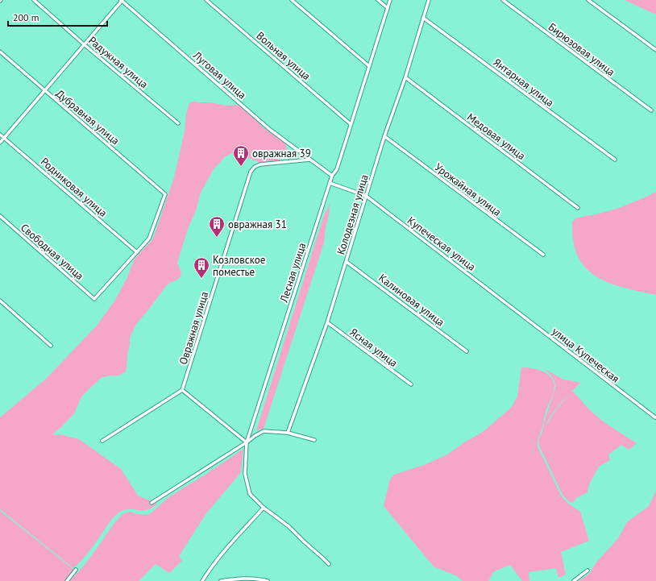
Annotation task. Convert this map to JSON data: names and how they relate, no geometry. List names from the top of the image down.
{
  "streets": {
    "street": [
      "Бирюзовая улица",
      "Вольная улица",
      "Радужная улица",
      "Луговая улица",
      "Янтарная улица",
      "Дубравная улица",
      "Медовая улица",
      "Родниковая улица",
      "Урожайная улица",
      "Колодезная улица",
      "Купеческая улица",
      "Свободная улица",
      "Лесная улица",
      "Калиновая улица",
      "Овражная улица",
      "Ясная улица",
      "улица Купеческая"
    ]
  },
  "crossings": [
    ["Вольная улица", "Лесная улица"],
    ["Луговая улица", "Овражная улица"],
    ["Янтарная улица", "Колодезная улица"],
    ["Дубравная улица", "Родниковая улица"],
    ["Дубравная улица", "Свободная улица"],
    ["Медовая улица", "Колодезная улица"],
    ["Родниковая улица", "Свободная улица"],
    ["Урожайная улица", "Колодезная улица"],
    ["Колодезная улица", "Купеческая улица"],
    ["Колодезная улица", "Калиновая улица"],
    ["Колодезная улица", "Ясная улица"],
    ["Купеческая улица", "Лесная улица"],
    ["Купеческая улица", "улица Купеческая"]
  ],
  "places": {
    "building": ["овражная 39", "овражная 31", "Козловское поместье"]
  },
  "scale_bar": "200 m"
}
